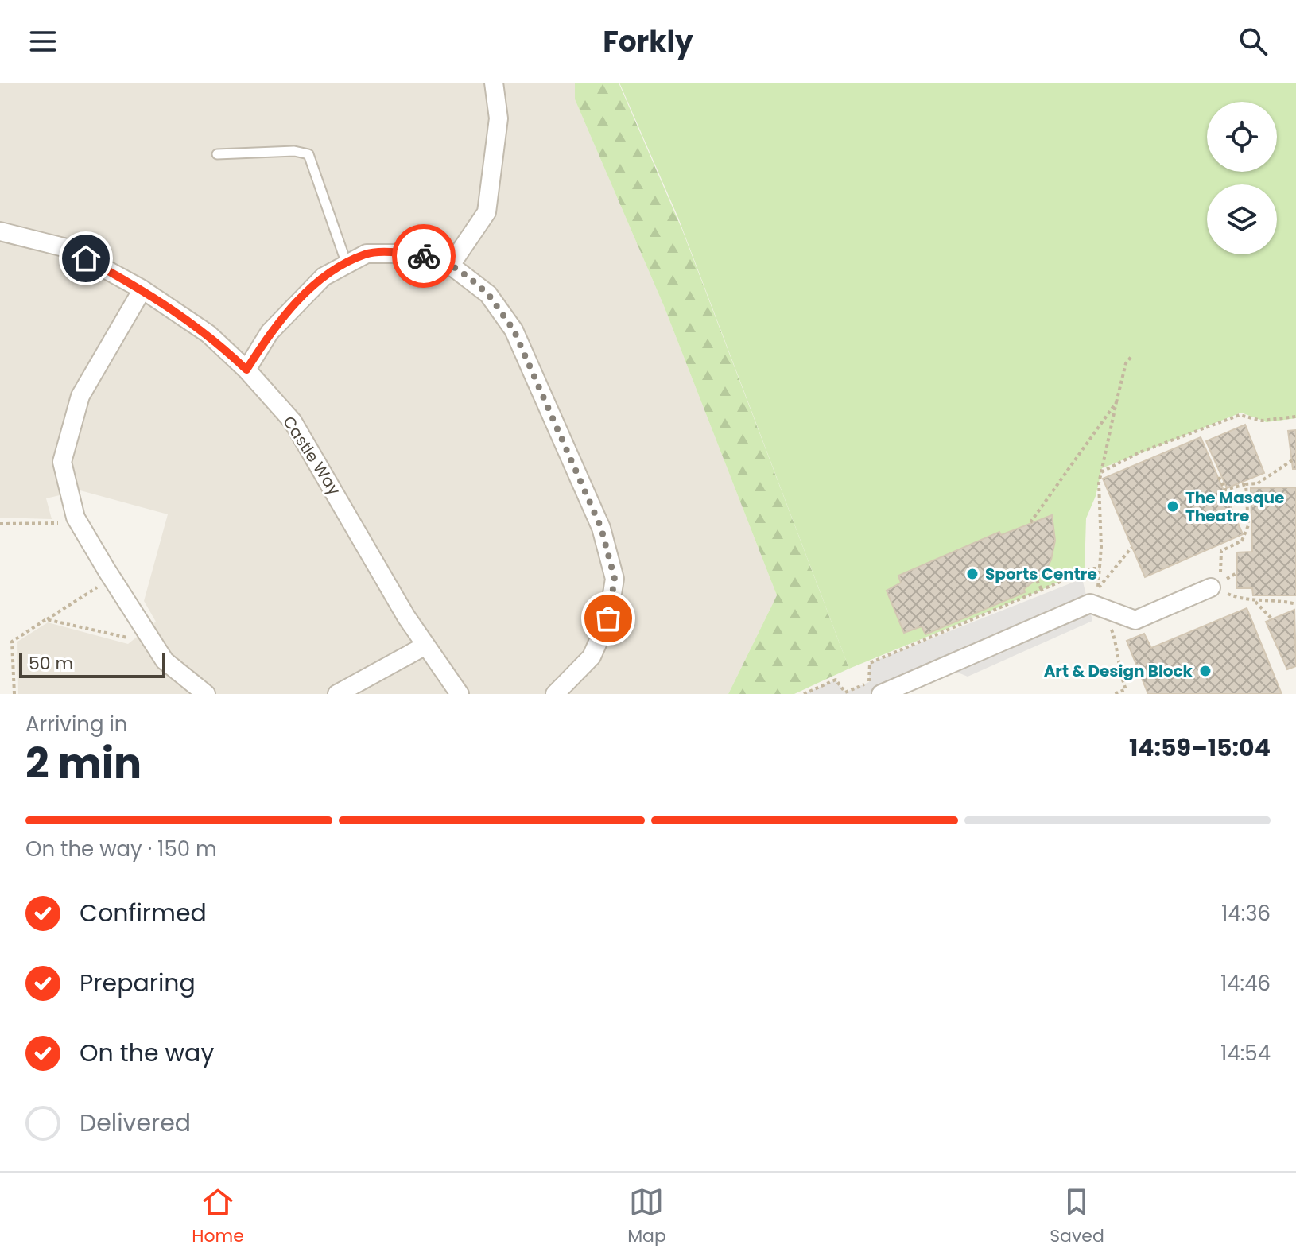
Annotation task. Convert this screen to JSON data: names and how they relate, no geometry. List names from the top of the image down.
{
  "streets": {
    "street": ["Castle Way"]
  },
  "places": ["The Masque Theatre", "Sports Centre", "Art & Design Block"],
  "scale_bar": "50 m",
  "page": {
    "header": "Forkly",
    "scale": "50 m",
    "heading": ["2 min", "Arriving in", "14:59–15:04"],
    "bar": "On the way · 150 m",
    "list": [
      ["Confirmed", "14:36"],
      ["Preparing", "14:46"],
      ["On the way", "14:54"],
      "Delivered"
    ],
    "tabs": ["Home", "Map", "Saved"]
  }
}
